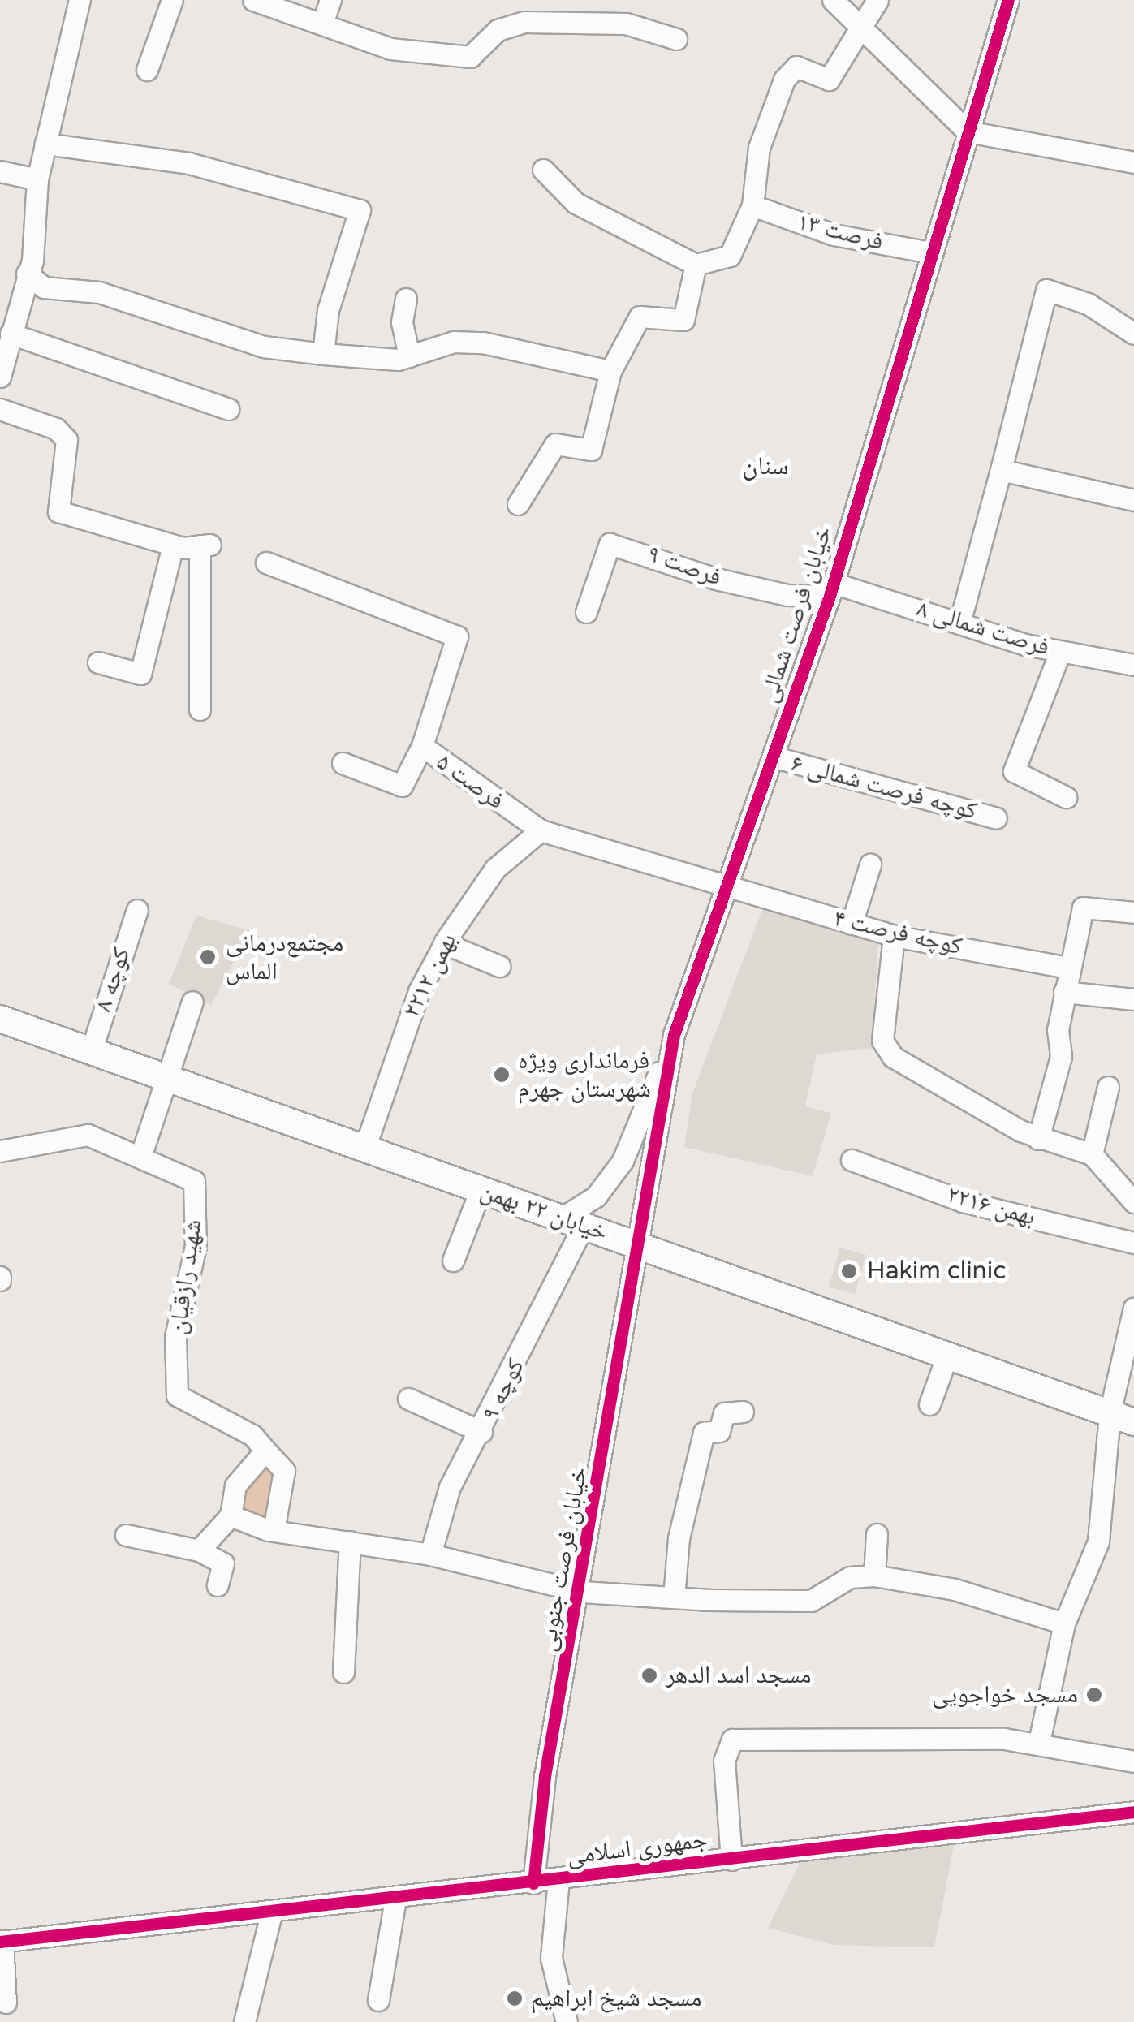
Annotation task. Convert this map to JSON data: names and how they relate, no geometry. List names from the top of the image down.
{
  "streets": {
    "main road": ["خیابان ۲۲ بهمن"],
    "street": [
      "فرصت ۱۳",
      "فرصت ۹",
      "خیابان فرصت شمالی",
      "فرصت شمالی ۸",
      "فرصت ۵",
      "کوچه فرصت شمالی ۶",
      "کوچه فرصت ۴",
      "۲۲بهمن ۱۲",
      "کوچه ۸",
      "۲۲بهمن ۱۶",
      "شهید رازقیان",
      "کوچه ۹",
      "خیابان فرصت جنوبی",
      "جمهوری اسلامی"
    ]
  },
  "crossings": [
    ["فرصت ۱۳", "خیابان فرصت شمالی"],
    ["فرصت ۹", "خیابان فرصت شمالی"],
    ["فرصت ۹", "فرصت شمالی ۸"],
    ["خیابان فرصت شمالی", "فرصت شمالی ۸"],
    ["خیابان فرصت شمالی", "فرصت ۵"],
    ["خیابان فرصت شمالی", "کوچه فرصت شمالی ۶"],
    ["خیابان فرصت شمالی", "کوچه فرصت ۴"],
    ["خیابان فرصت شمالی", "خیابان ۲۲ بهمن"],
    ["خیابان فرصت شمالی", "خیابان فرصت جنوبی"],
    ["فرصت ۵", "کوچه فرصت ۴"],
    ["فرصت ۵", "۲۲بهمن ۱۲"],
    ["۲۲بهمن ۱۲", "خیابان ۲۲ بهمن"],
    ["کوچه ۸", "خیابان ۲۲ بهمن"],
    ["خیابان ۲۲ بهمن", "کوچه ۹"],
    ["خیابان ۲۲ بهمن", "خیابان فرصت جنوبی"],
    ["خیابان فرصت جنوبی", "جمهوری اسلامی"]
  ],
  "districts": ["سنان"],
  "places": [
    "مجتمع‌درمانی الماس",
    "فرمانداری ویژه شهرستان جهرم",
    "Hakim clinic",
    "مسجد اسد الدهر",
    "مسجد خواجویی",
    "مسجد شیخ ابراهیم"
  ]
}
